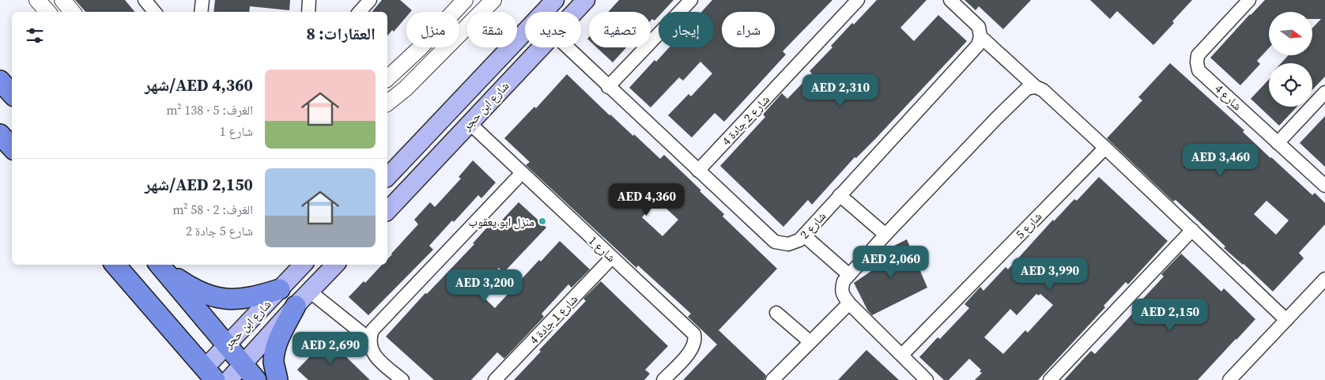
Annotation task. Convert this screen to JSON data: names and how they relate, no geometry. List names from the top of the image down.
{
  "streets": {
    "main road": ["شارع ابن حجر"],
    "street": [
      "شارع 4",
      "شارع 2 جادة 4",
      "شارع 2",
      "شارع 5",
      "شارع 1",
      "شارع 1 جادة 4"
    ]
  },
  "crossings": [
    ["شارع ابن حجر", "شارع 1"],
    ["شارع 2 جادة 4", "شارع 2"],
    ["شارع 1", "شارع 1 جادة 4"]
  ],
  "places": ["منزل ابو يعقوب"],
  "north": "right",
  "page": {
    "chip": [
      "شراء",
      "إيجار",
      "تصفية",
      "جديد",
      "شقة",
      "منزل"
    ],
    "heading": "العقارات: 8",
    "list": [
      {
        "name": "AED 4,360/شهر",
        "note": "الغرف: 5 · 138 m² · شارع 1"
      },
      {
        "name": "AED 2,150/شهر",
        "note": "الغرف: 2 · 58 m² · شارع 5 جادة 2"
      }
    ],
    "price": [
      "AED 2,310",
      "AED 3,460",
      "AED 4,360",
      "AED 2,060",
      "AED 3,990",
      "AED 3,200",
      "AED 2,150",
      "AED 2,690"
    ]
  }
}
